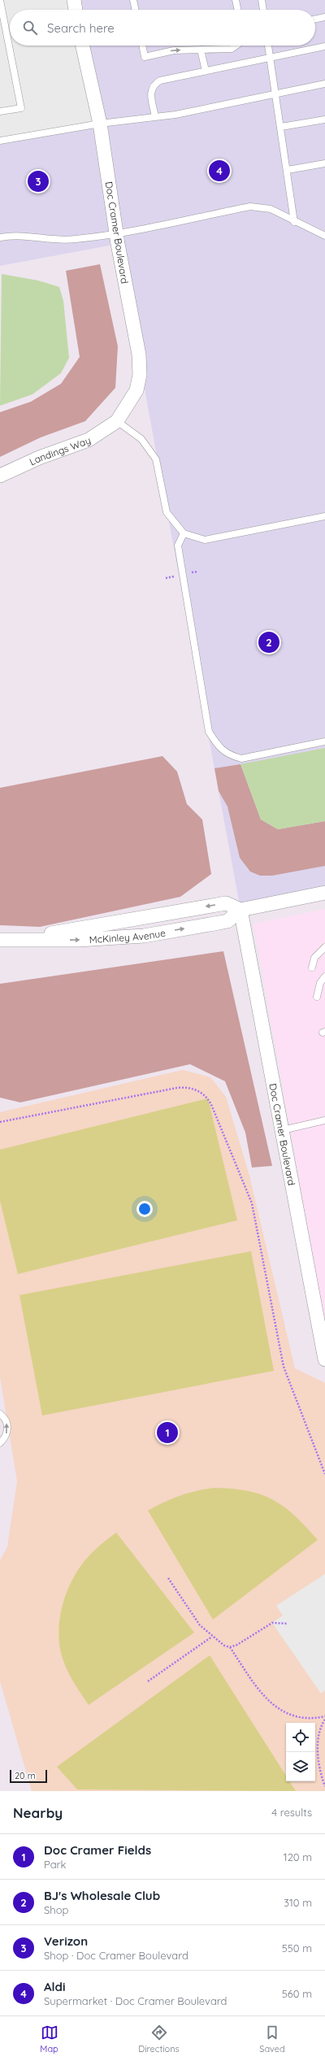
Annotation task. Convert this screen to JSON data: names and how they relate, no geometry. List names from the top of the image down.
{
  "streets": {
    "street": ["Doc Cramer Boulevard", "Landings Way", "McKinley Avenue"]
  },
  "crossings": [
    ["Doc Cramer Boulevard", "Landings Way"],
    ["Doc Cramer Boulevard", "McKinley Avenue"]
  ],
  "scale_bar": "20 m",
  "page": {
    "search": "Search here",
    "pins": [
      "4",
      "3",
      "2",
      "1"
    ],
    "scale": "20 m",
    "heading": ["Nearby", "4 results"],
    "list": [
      {
        "mark": "1",
        "name": "Doc Cramer Fields",
        "note": "Park",
        "value": "120 m"
      },
      {
        "mark": "2",
        "name": "BJ's Wholesale Club",
        "note": "Shop",
        "value": "310 m"
      },
      {
        "mark": "3",
        "name": "Verizon",
        "note": "Shop · Doc Cramer Boulevard",
        "value": "550 m"
      },
      {
        "mark": "4",
        "name": "Aldi",
        "note": "Supermarket · Doc Cramer Boulevard",
        "value": "560 m"
      }
    ],
    "nav": ["Map", "Directions", "Saved"]
  }
}
